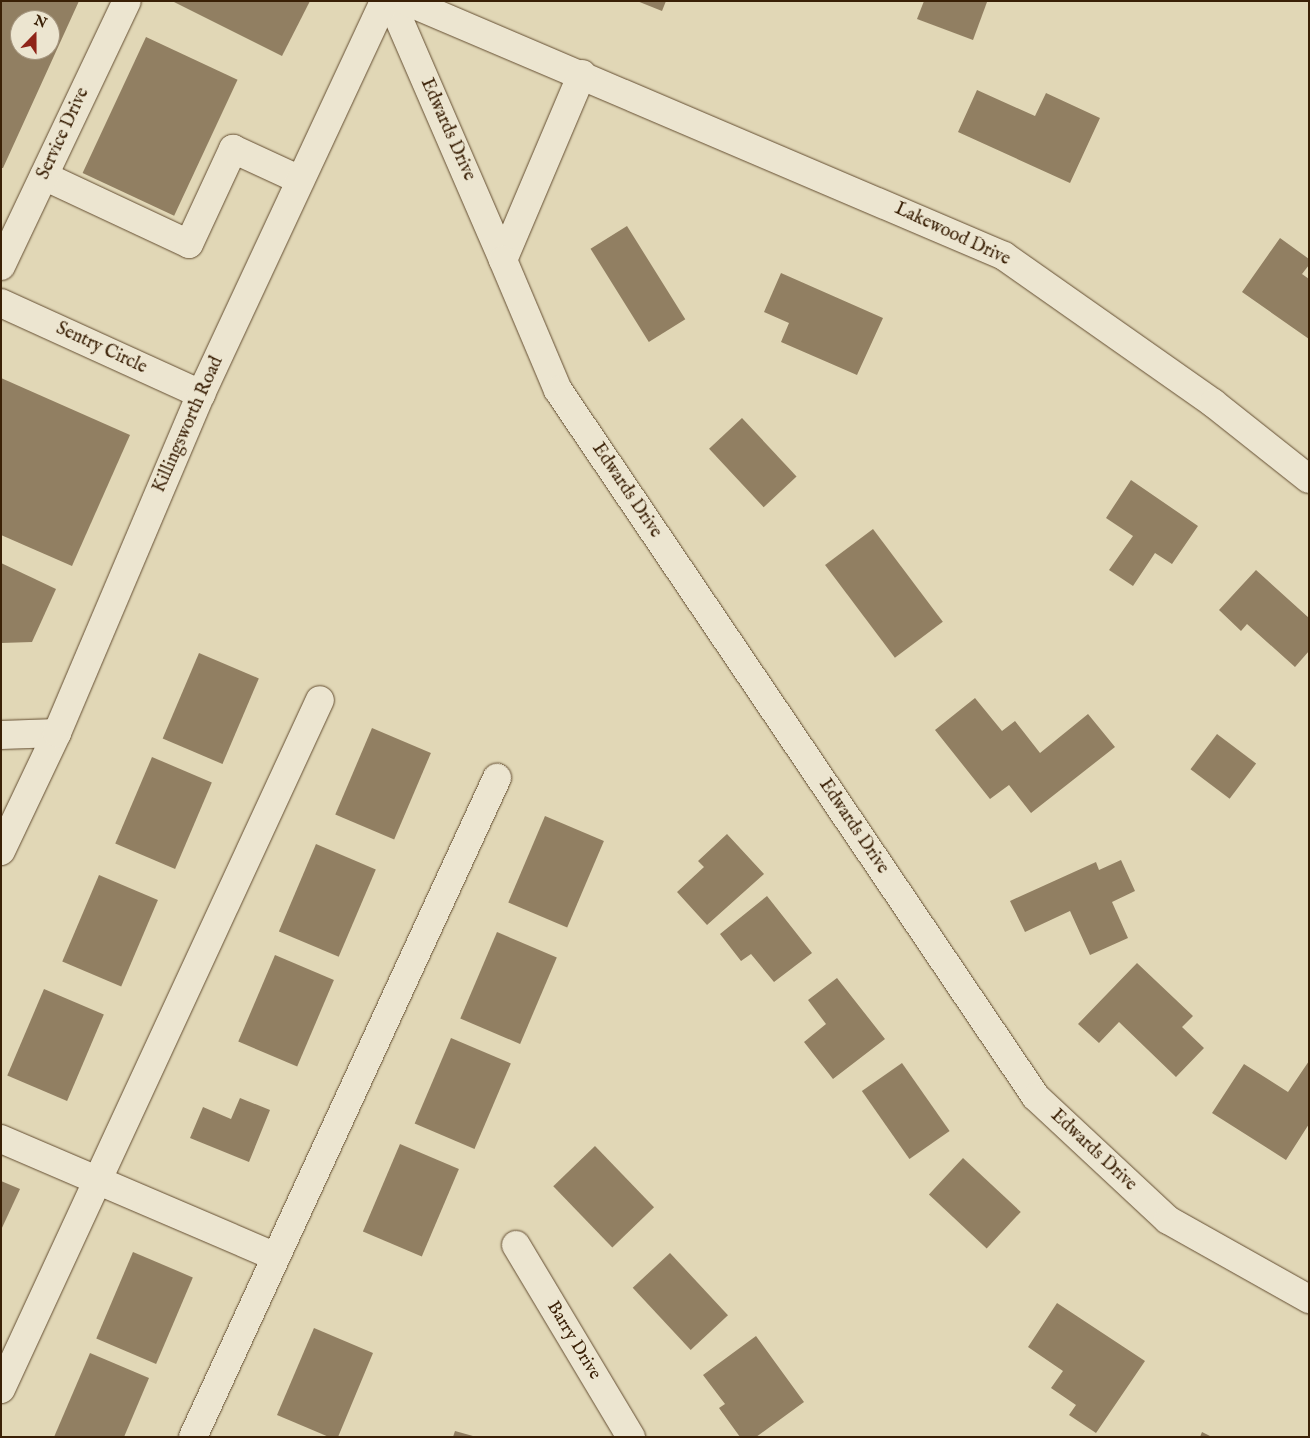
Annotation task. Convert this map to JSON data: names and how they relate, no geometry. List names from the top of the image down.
{
  "streets": {
    "street": [
      "Edwards Drive",
      "Service Drive",
      "Lakewood Drive",
      "Sentry Circle",
      "Killingsworth Road",
      "Barry Drive"
    ]
  },
  "crossings": [
    ["Sentry Circle", "Killingsworth Road"]
  ],
  "north": "top"
}
